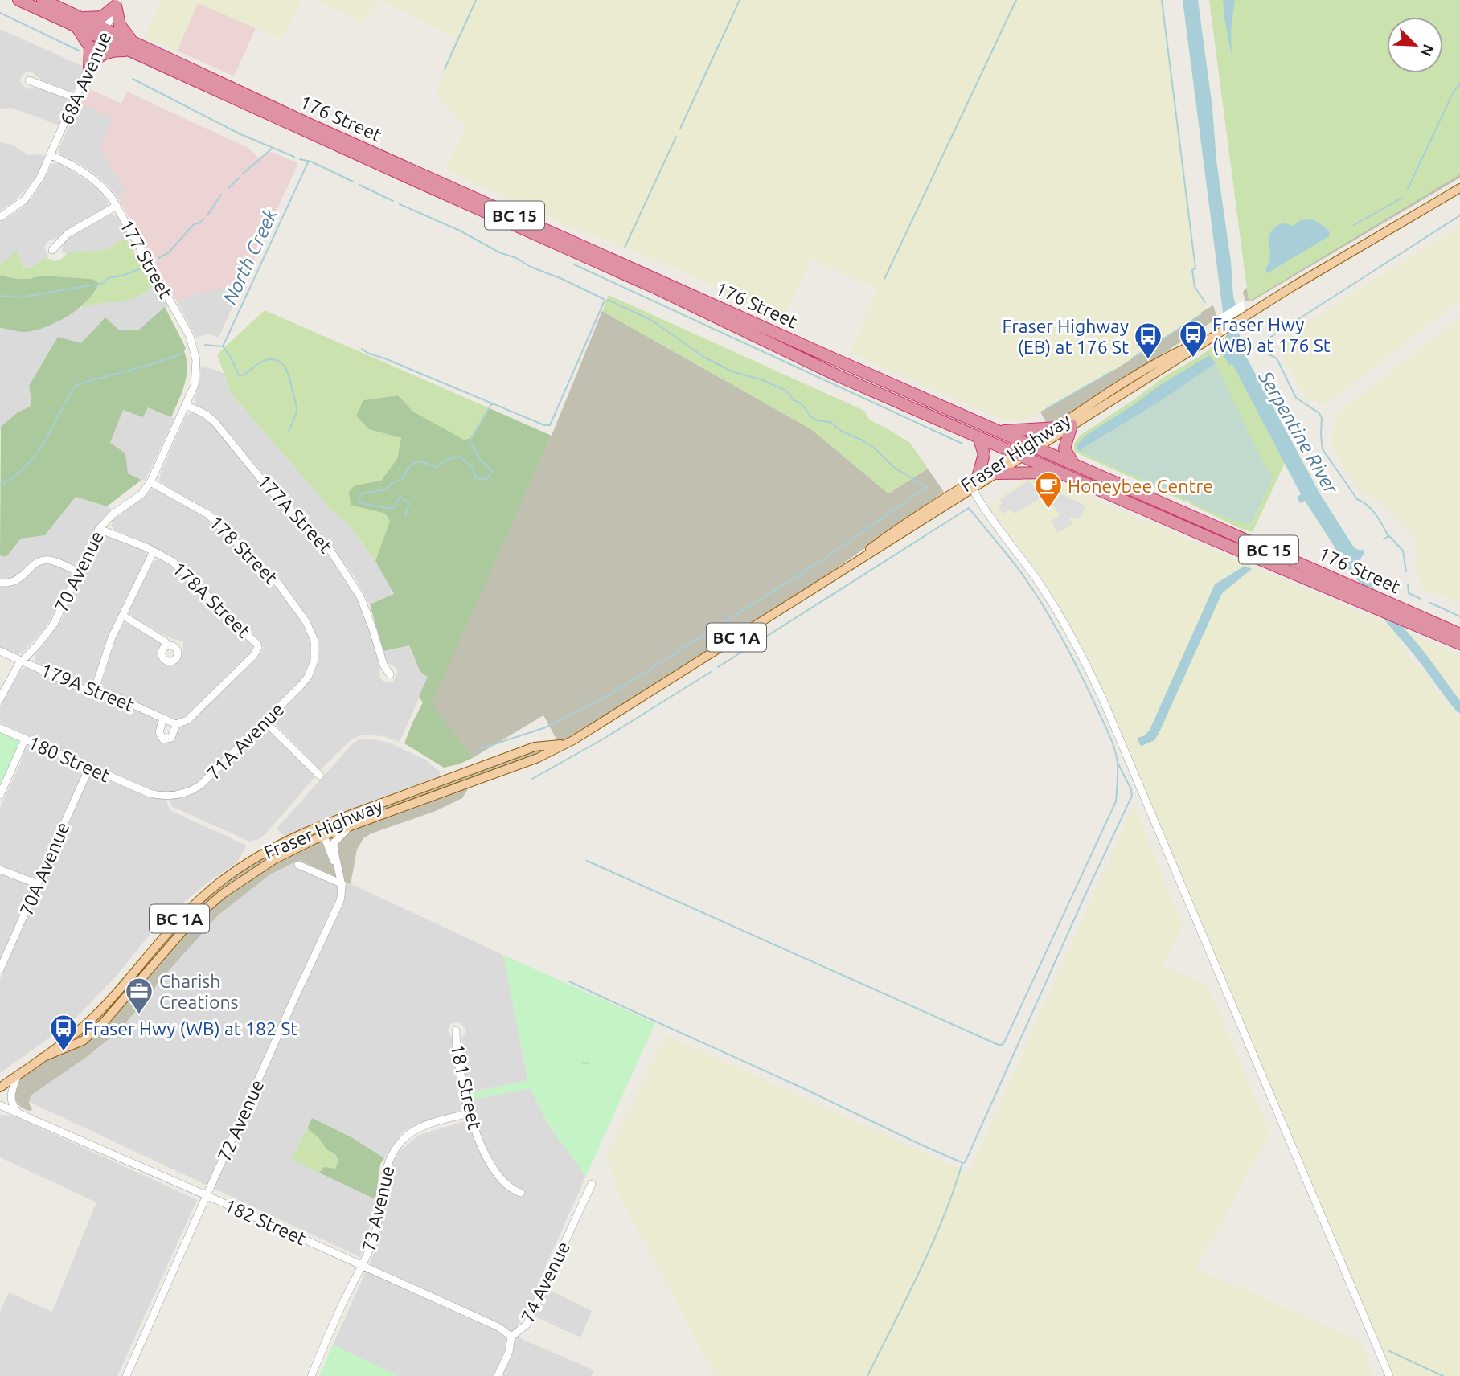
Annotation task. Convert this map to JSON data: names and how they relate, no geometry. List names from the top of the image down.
{
  "streets": {
    "highway": ["176 Street", "BC 15"],
    "main road": ["Fraser Highway", "BC 1A"],
    "street": [
      "68A Avenue",
      "177 Street",
      "177A Street",
      "178 Street",
      "70 Avenue",
      "178A Street",
      "179A Street",
      "71A Avenue",
      "180 Street",
      "70A Avenue",
      "181 Street",
      "72 Avenue",
      "73 Avenue",
      "182 Street",
      "74 Avenue"
    ]
  },
  "crossings": [
    ["68A Avenue", "176 Street"],
    ["68A Avenue", "177 Street"],
    ["176 Street", "BC 15"],
    ["176 Street", "Fraser Highway"],
    ["177 Street", "70 Avenue"],
    ["177A Street", "70 Avenue"],
    ["178 Street", "70 Avenue"],
    ["178 Street", "71A Avenue"],
    ["70 Avenue", "178A Street"],
    ["70 Avenue", "179A Street"],
    ["178A Street", "179A Street"],
    ["71A Avenue", "180 Street"],
    ["180 Street", "70A Avenue"],
    ["181 Street", "73 Avenue"],
    ["72 Avenue", "182 Street"],
    ["73 Avenue", "182 Street"],
    ["182 Street", "74 Avenue"]
  ],
  "water": ["North Creek", "Serpentine River"],
  "places": {
    "bus stop": ["Fraser Hwy (WB) at 176 St", "Fraser Highway (EB) at 176 St", "Fraser Hwy (WB) at 182 St"],
    "cafe": ["Honeybee Centre"],
    "office": ["Charish Creations"]
  },
  "north": "bottom right"
}
